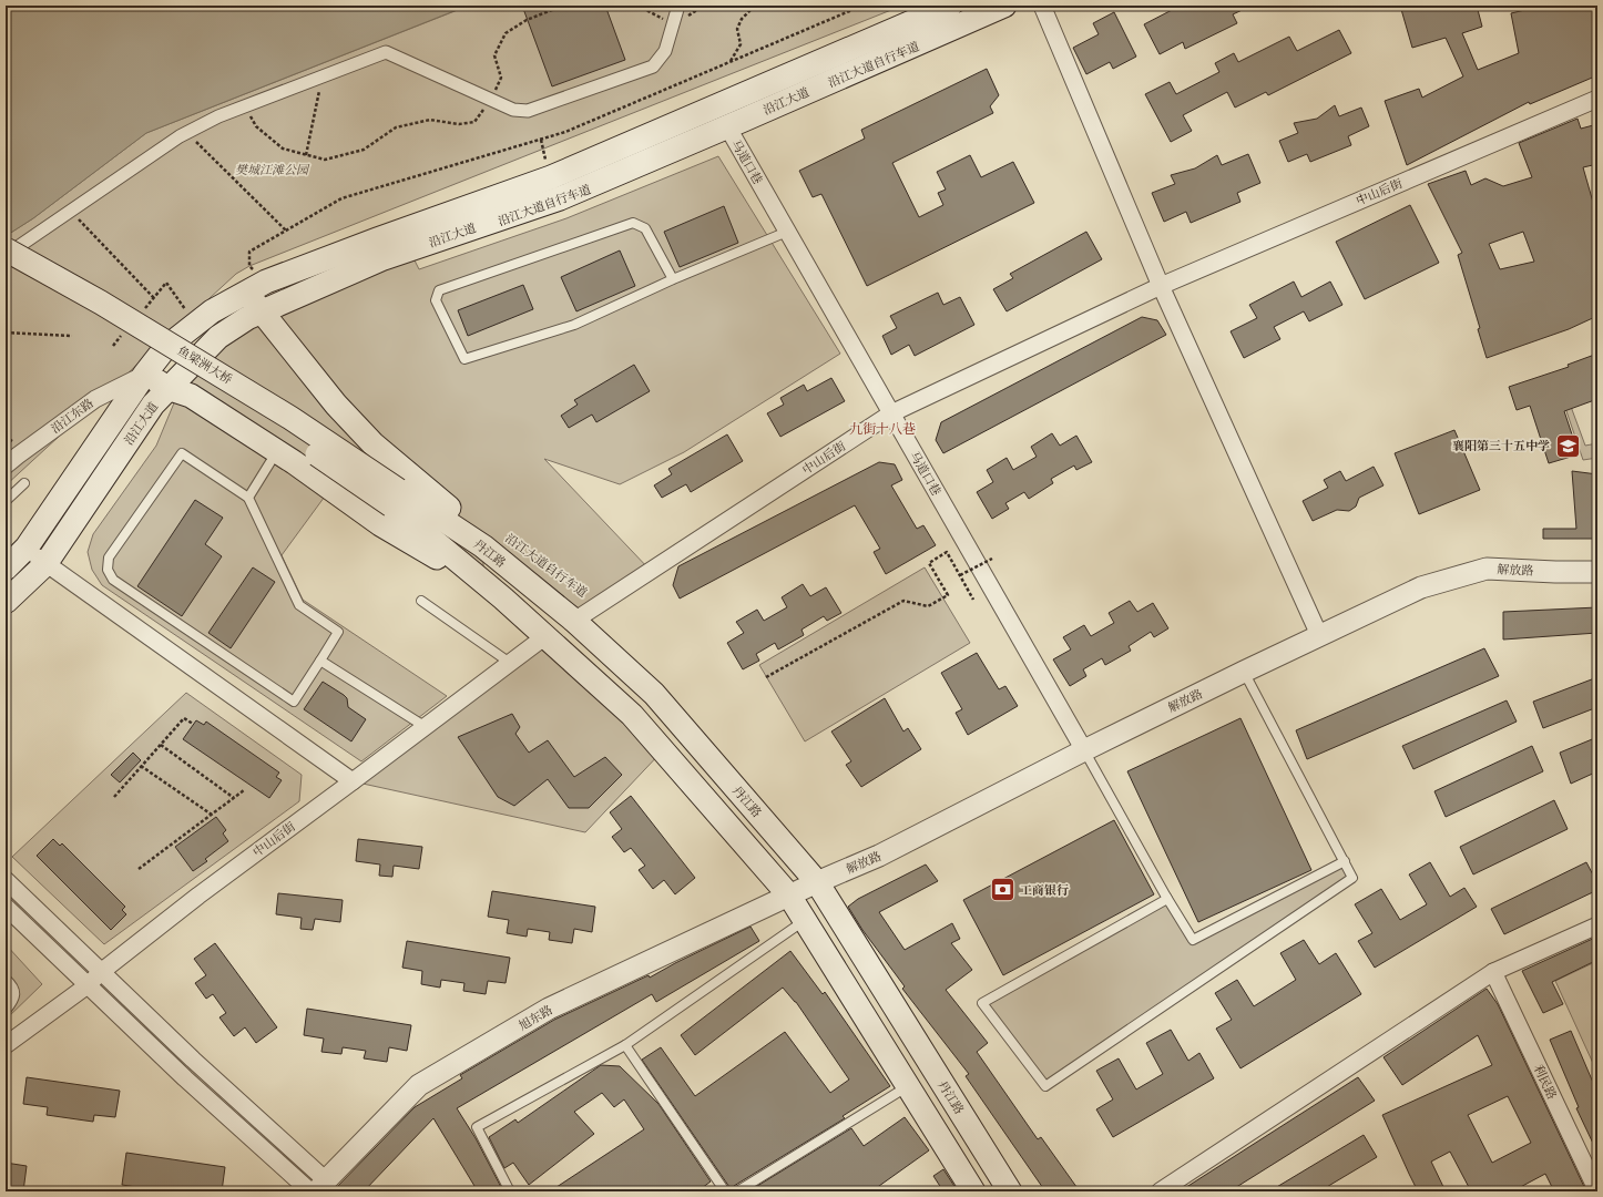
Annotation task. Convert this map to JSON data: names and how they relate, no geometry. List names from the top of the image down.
{
  "streets": {
    "main road": ["沿江大道", "鱼梁洲大桥", "丹江路"],
    "street": [
      "马道口巷",
      "中山后街",
      "沿江东路",
      "解放路",
      "旭东路",
      "利民路"
    ]
  },
  "crossings": [
    ["沿江大道", "马道口巷"],
    ["沿江大道", "沿江东路"],
    ["马道口巷", "中山后街"],
    ["马道口巷", "解放路"],
    ["中山后街", "丹江路"],
    ["鱼梁洲大桥", "丹江路"],
    ["丹江路", "解放路"],
    ["解放路", "旭东路"]
  ],
  "districts": ["九街十八巷"],
  "parks": ["樊城江滩公园"],
  "places": {
    "school or university": ["襄阳第三十五中学"],
    "bank": ["工商银行"]
  }
}
